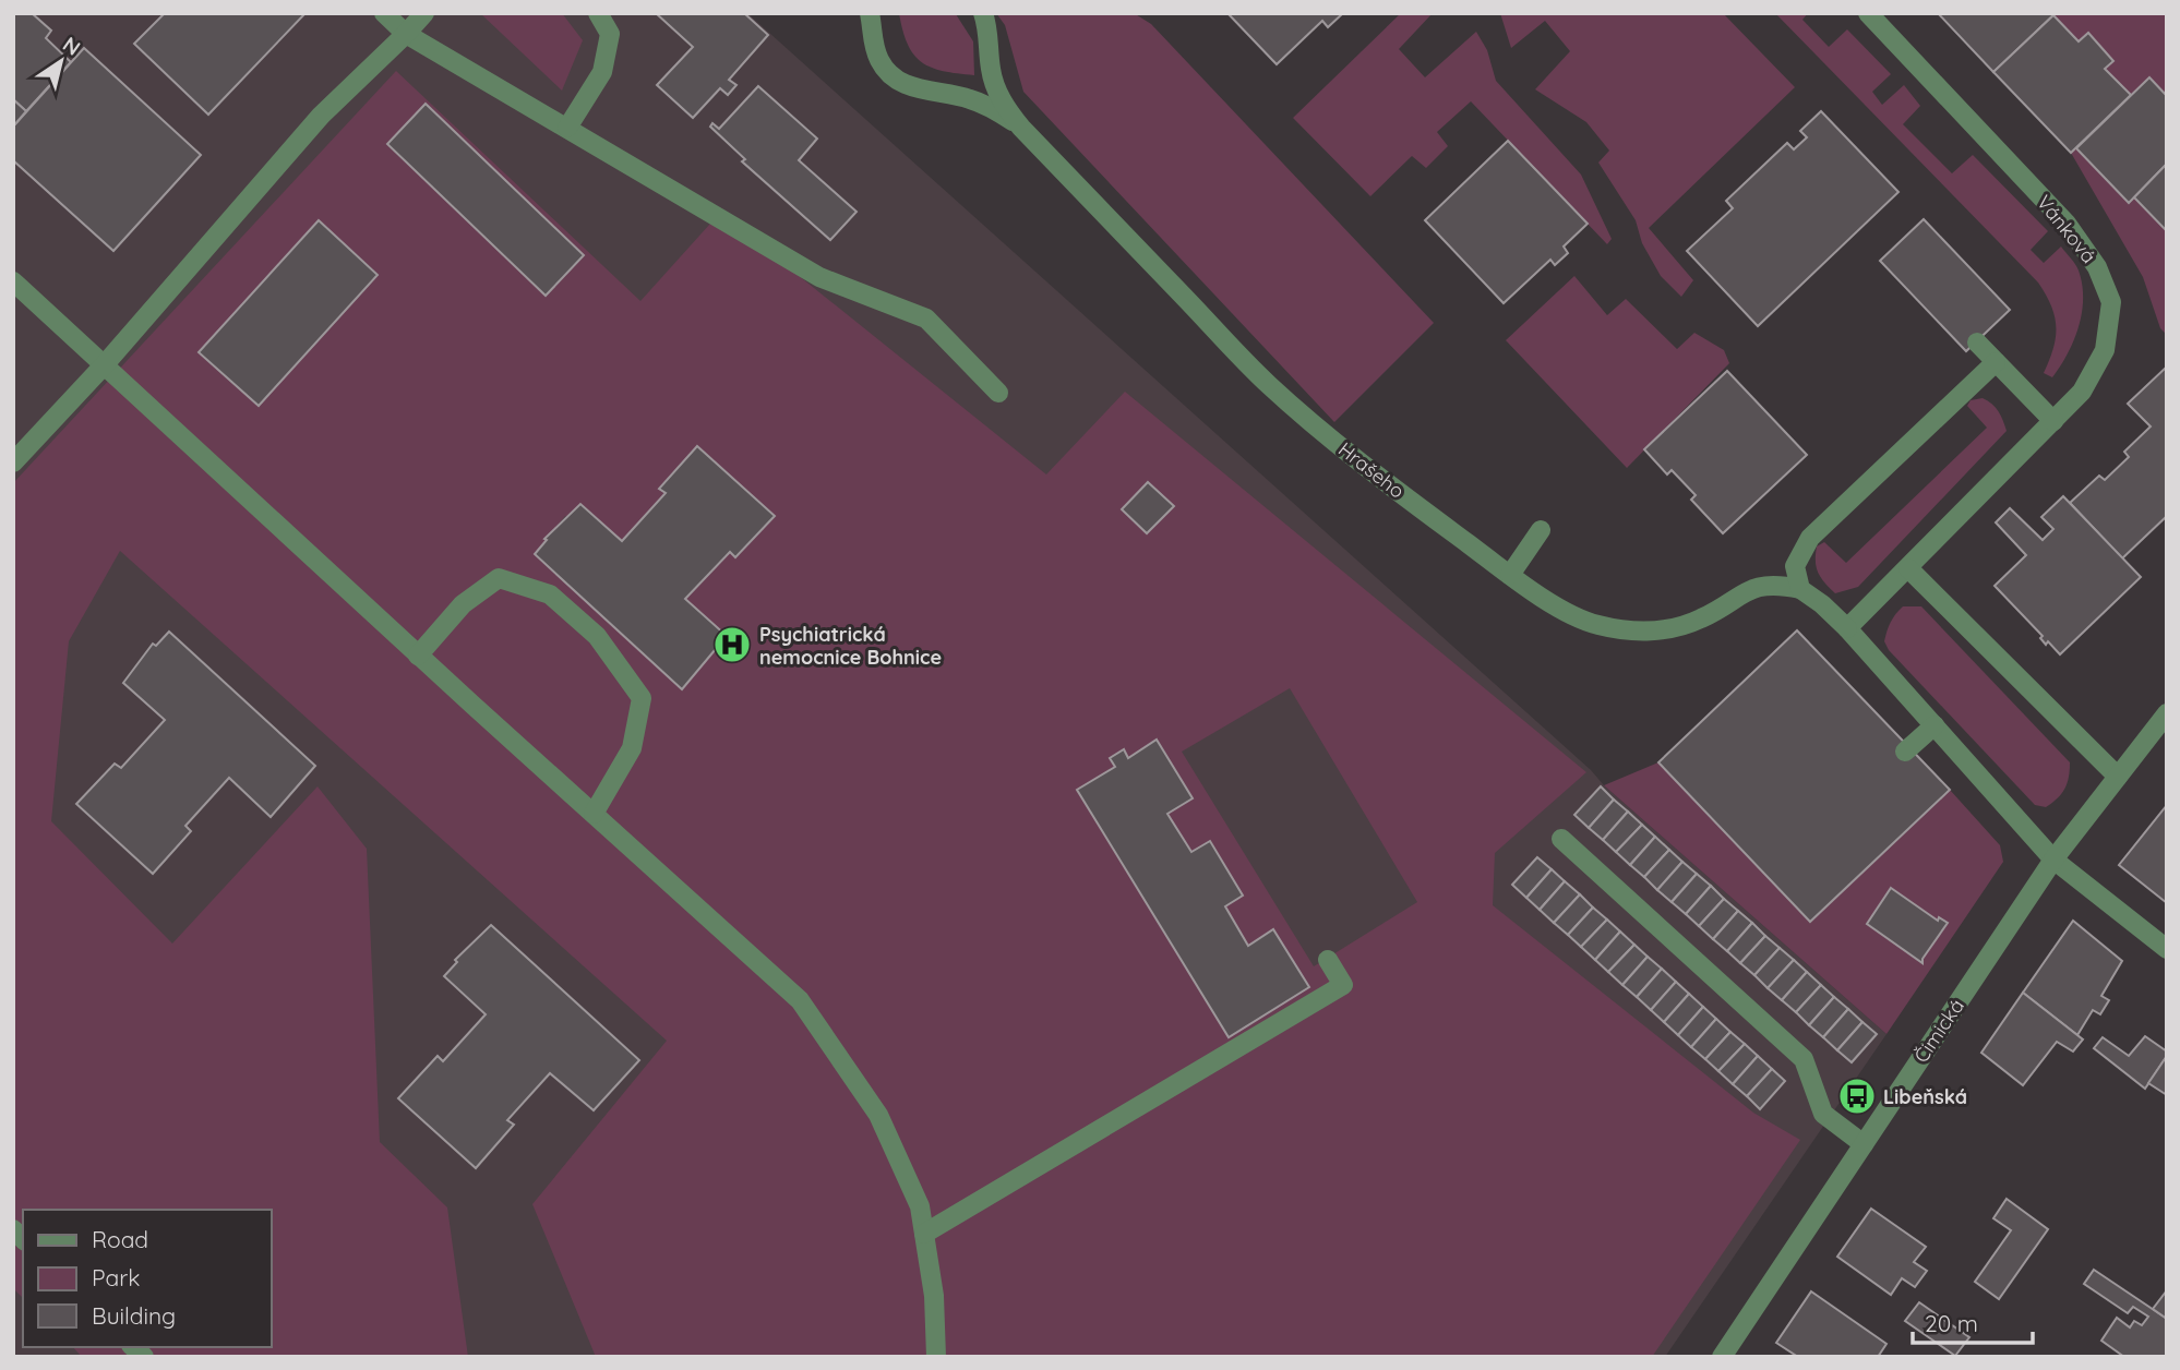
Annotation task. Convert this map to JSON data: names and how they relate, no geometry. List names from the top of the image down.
{
  "streets": {
    "street": ["Vánková", "Hrašeho", "Čimická"]
  },
  "places": {
    "hospital": ["Psychiatrická nemocnice Bohnice"],
    "bus stop": ["Libeňská"]
  },
  "legend": ["Road", "Park", "Building"],
  "scale_bar": "20 m",
  "north": "top right"
}
